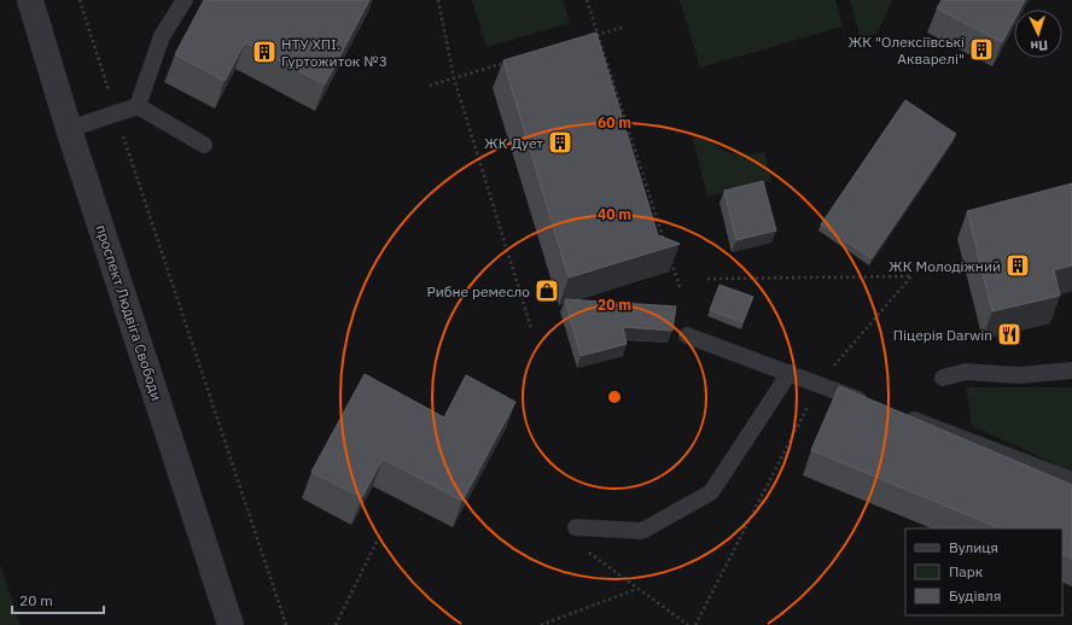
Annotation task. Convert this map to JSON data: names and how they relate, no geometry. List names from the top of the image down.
{
  "streets": {
    "street": ["проспект Людвіга Свободи"]
  },
  "places": {
    "building": [
      "ЖК \"Олексіївські Акварелі\"",
      "НТУ ХПІ. Гуртожиток №3",
      "ЖК Дует",
      "ЖК Молодіжний"
    ],
    "shop": ["Рибне ремесло"],
    "restaurant": ["Піцерія Darwin"]
  },
  "legend": ["Вулиця", "Парк", "Будівля"],
  "scale_bar": "20 m",
  "north": "bottom",
  "rings": ["60 m", "40 m", "20 m"]
}
